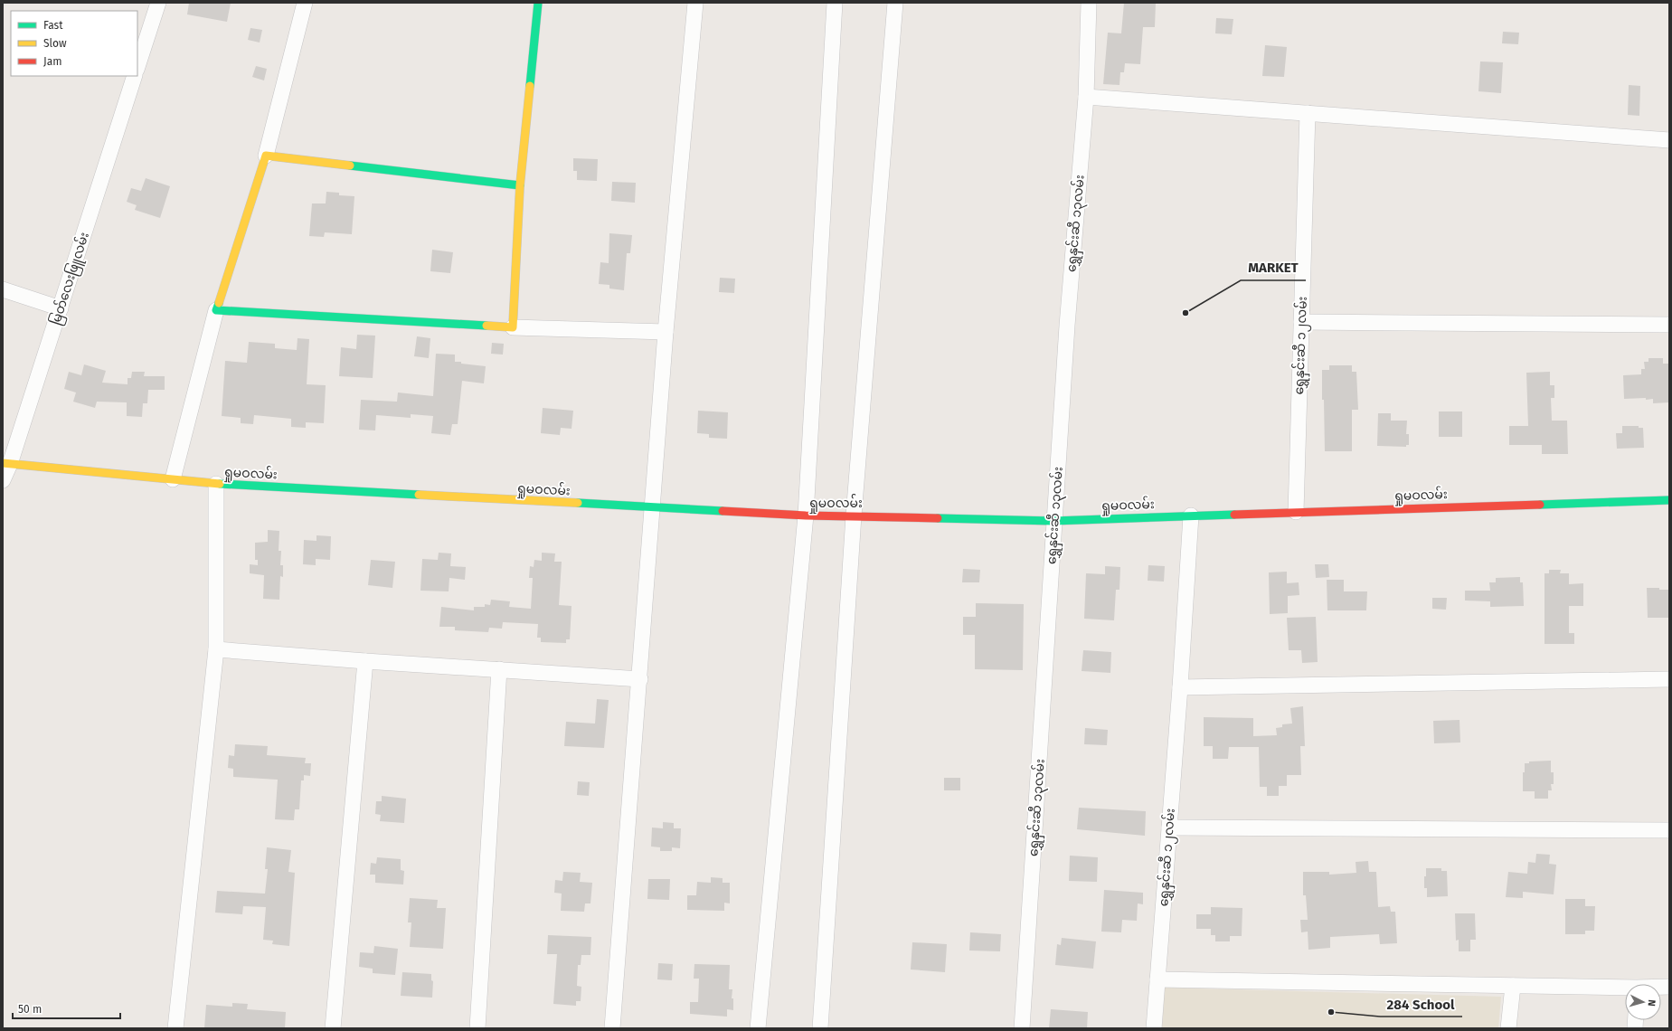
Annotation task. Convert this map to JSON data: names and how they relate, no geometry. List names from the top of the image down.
{
  "streets": {
    "street": [
      "ရွှေနှင်းဆီ ၁၃လမ်း",
      "မြတ်လေးဖြူလမ်း",
      "ရွှေနှင်းဆီ ၁၂လမ်း",
      "ရှုမဝလမ်း"
    ]
  },
  "crossings": [
    ["ရွှေနှင်းဆီ ၁၃လမ်း", "ရှုမဝလမ်း"],
    ["မြတ်လေးဖြူလမ်း", "ရှုမဝလမ်း"],
    ["ရွှေနှင်းဆီ ၁၂လမ်း", "ရှုမဝလမ်း"]
  ],
  "places": ["MARKET", "284 School"],
  "legend": ["Fast", "Slow", "Jam"],
  "scale_bar": "50 m",
  "north": "right"
}
